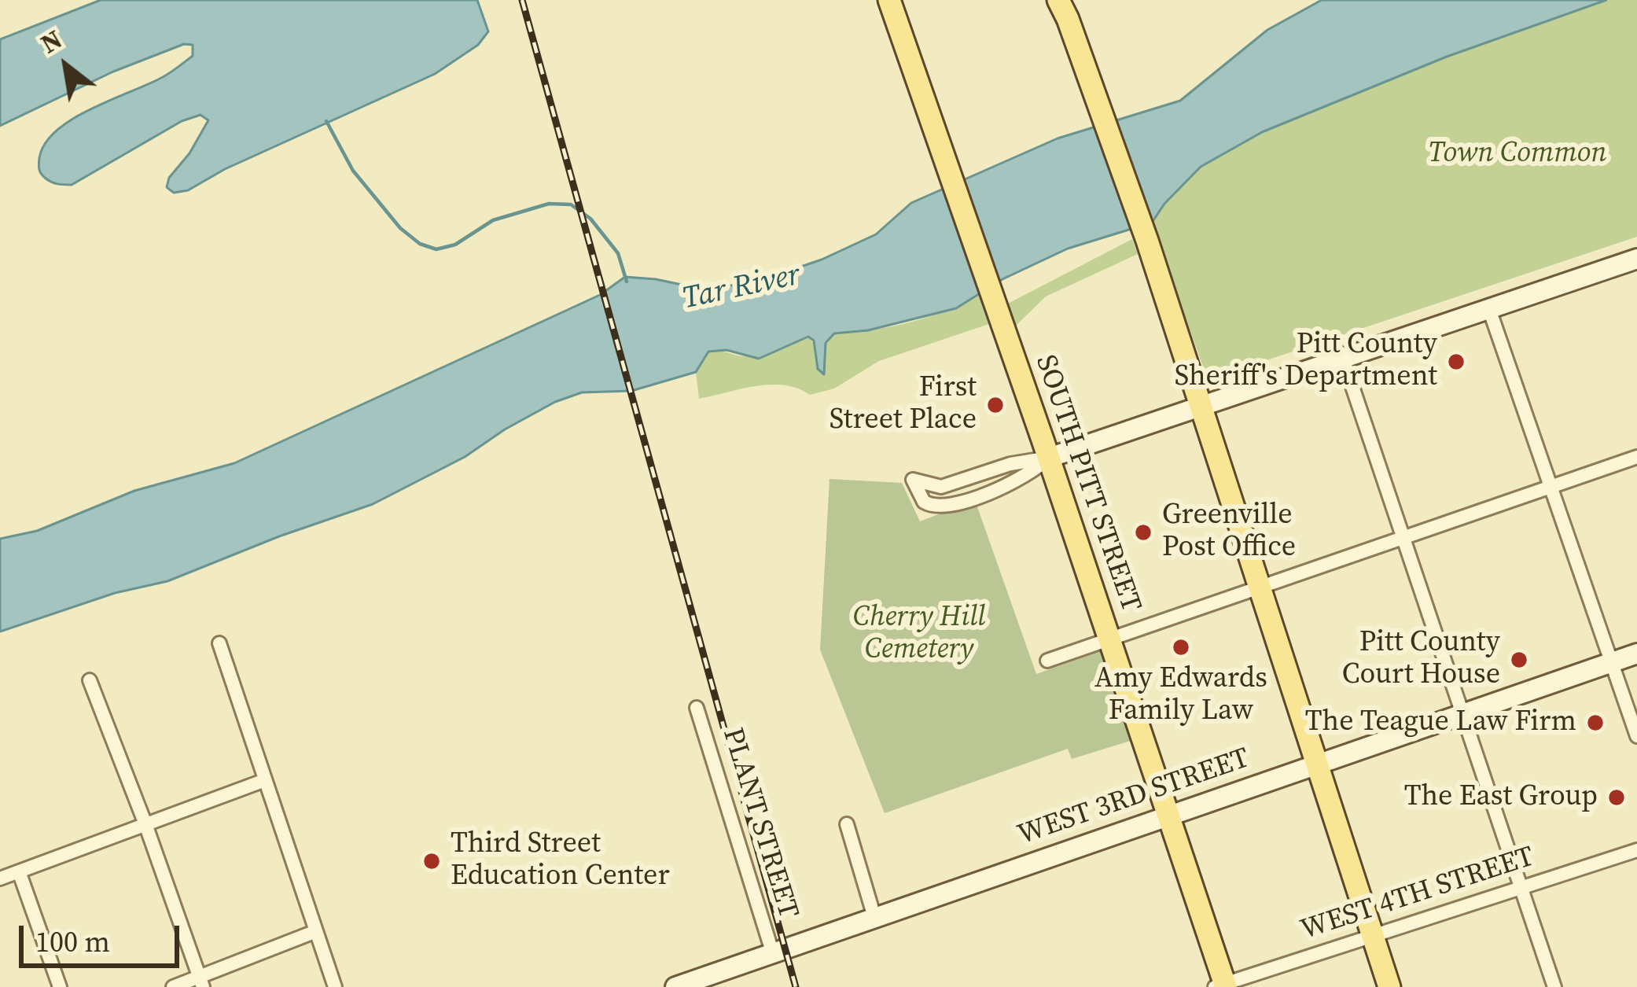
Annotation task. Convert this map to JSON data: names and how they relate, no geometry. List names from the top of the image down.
{
  "streets": {
    "main road": ["SOUTH PITT STREET"],
    "street": ["WEST 3RD STREET", "PLANT STREET", "WEST 4TH STREET"]
  },
  "crossings": [
    ["SOUTH PITT STREET", "WEST 3RD STREET"],
    ["SOUTH PITT STREET", "WEST 4TH STREET"],
    ["WEST 3RD STREET", "PLANT STREET"]
  ],
  "water": ["Tar River"],
  "parks": ["Town Common", "Cherry Hill Cemetery"],
  "places": [
    "Pitt County Sheriff's Department",
    "First Street Place",
    "Greenville Post Office",
    "Amy Edwards Family Law",
    "Pitt County Court House",
    "The Teague Law Firm",
    "The East Group",
    "Third Street Education Center"
  ],
  "scale_bar": "100 m",
  "north": "top left"
}
